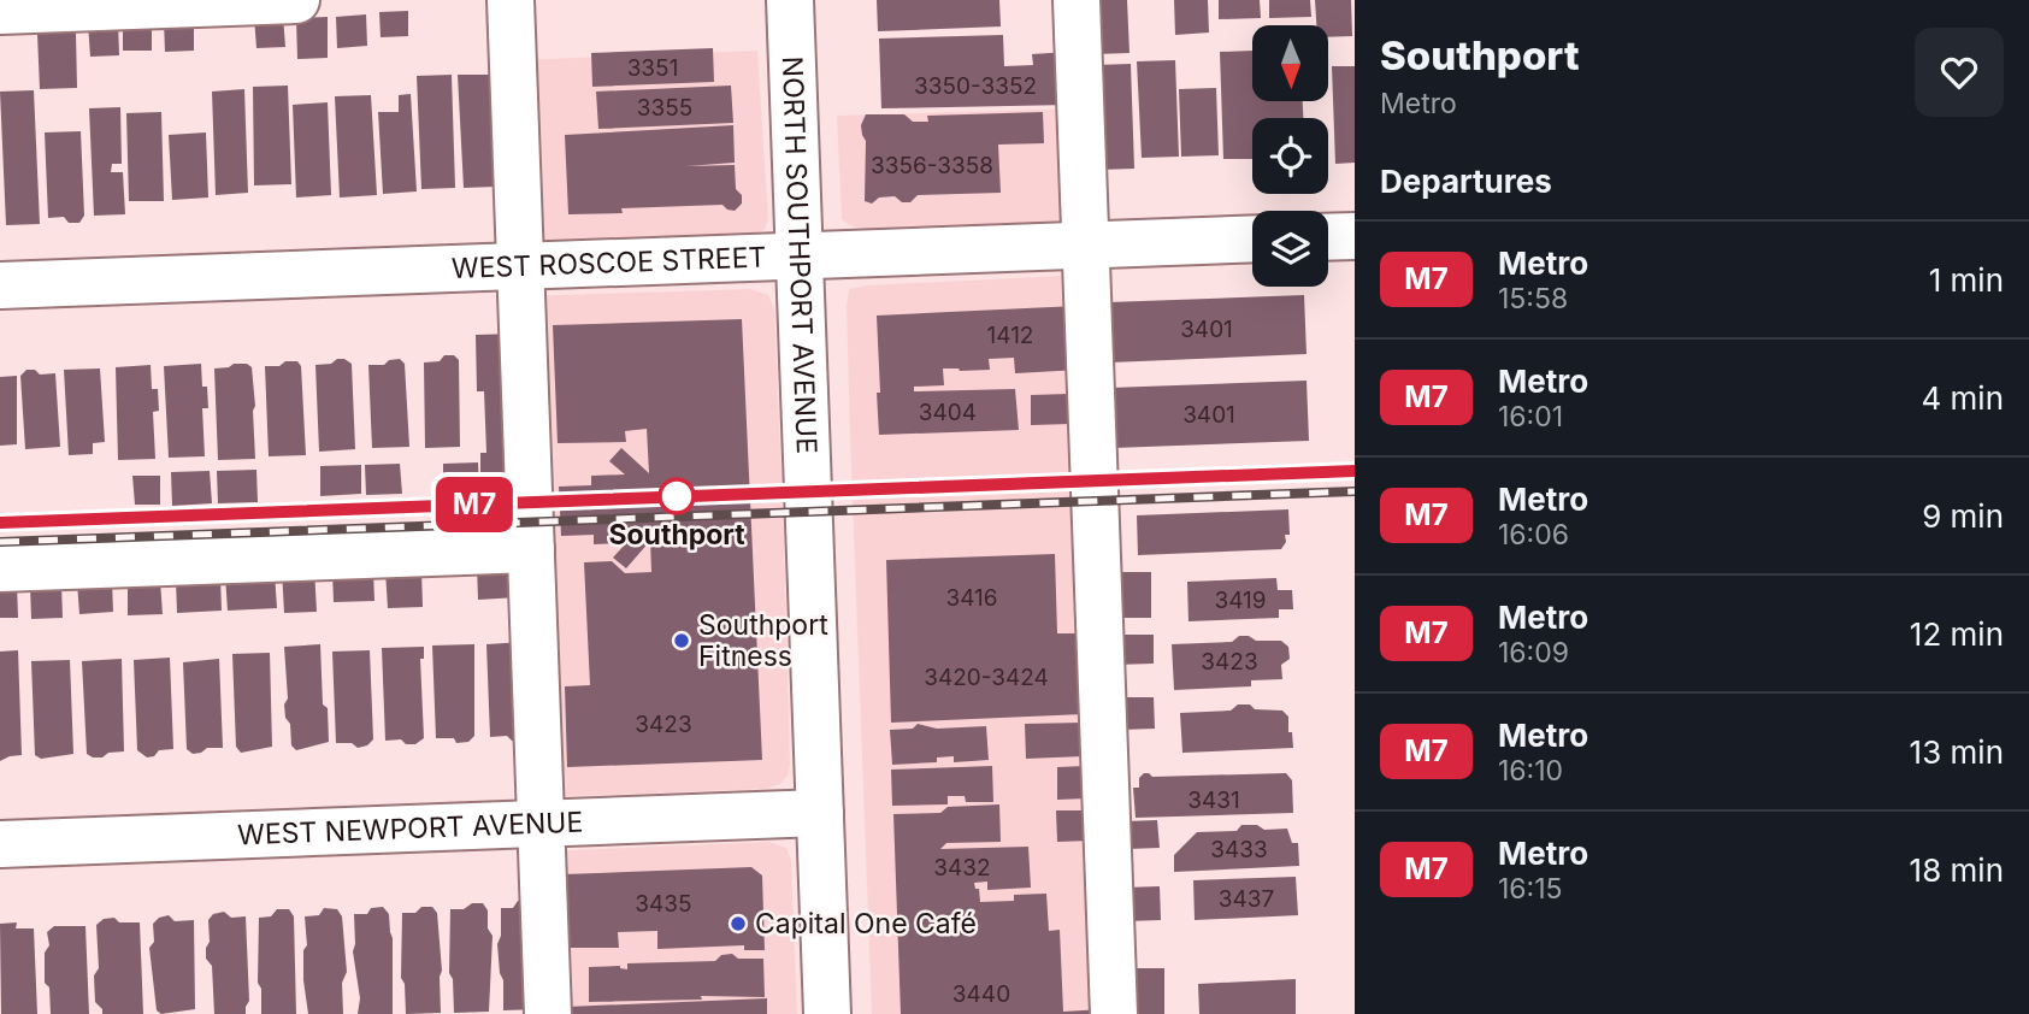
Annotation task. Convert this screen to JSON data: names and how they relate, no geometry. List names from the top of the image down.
{
  "streets": {
    "street": ["NORTH SOUTHPORT AVENUE", "WEST ROSCOE STREET", "WEST NEWPORT AVENUE"]
  },
  "crossings": [
    ["NORTH SOUTHPORT AVENUE", "WEST ROSCOE STREET"],
    ["NORTH SOUTHPORT AVENUE", "WEST NEWPORT AVENUE"]
  ],
  "places": ["Southport", "Southport Fitness", "Capital One Café"],
  "lines": ["metro line M7"],
  "house_numbers": [
    "3351",
    "3350-3352",
    "3355",
    "3356-3358",
    "3401",
    "1412",
    "3404",
    "3401",
    "3416",
    "3419",
    "3423",
    "3420-3424",
    "3423",
    "3431",
    "3433",
    "3432",
    "3437",
    "3435",
    "3440"
  ],
  "north": "bottom",
  "page": {
    "on_map": "M7",
    "heading": [
      ["Southport", "Metro"],
      "Departures"
    ],
    "list": [
      {
        "mark": "M7",
        "name": "Metro",
        "note": "15:58",
        "value": "1 min"
      },
      {
        "mark": "M7",
        "name": "Metro",
        "note": "16:01",
        "value": "4 min"
      },
      {
        "mark": "M7",
        "name": "Metro",
        "note": "16:06",
        "value": "9 min"
      },
      {
        "mark": "M7",
        "name": "Metro",
        "note": "16:09",
        "value": "12 min"
      },
      {
        "mark": "M7",
        "name": "Metro",
        "note": "16:10",
        "value": "13 min"
      },
      {
        "mark": "M7",
        "name": "Metro",
        "note": "16:15",
        "value": "18 min"
      }
    ]
  }
}
